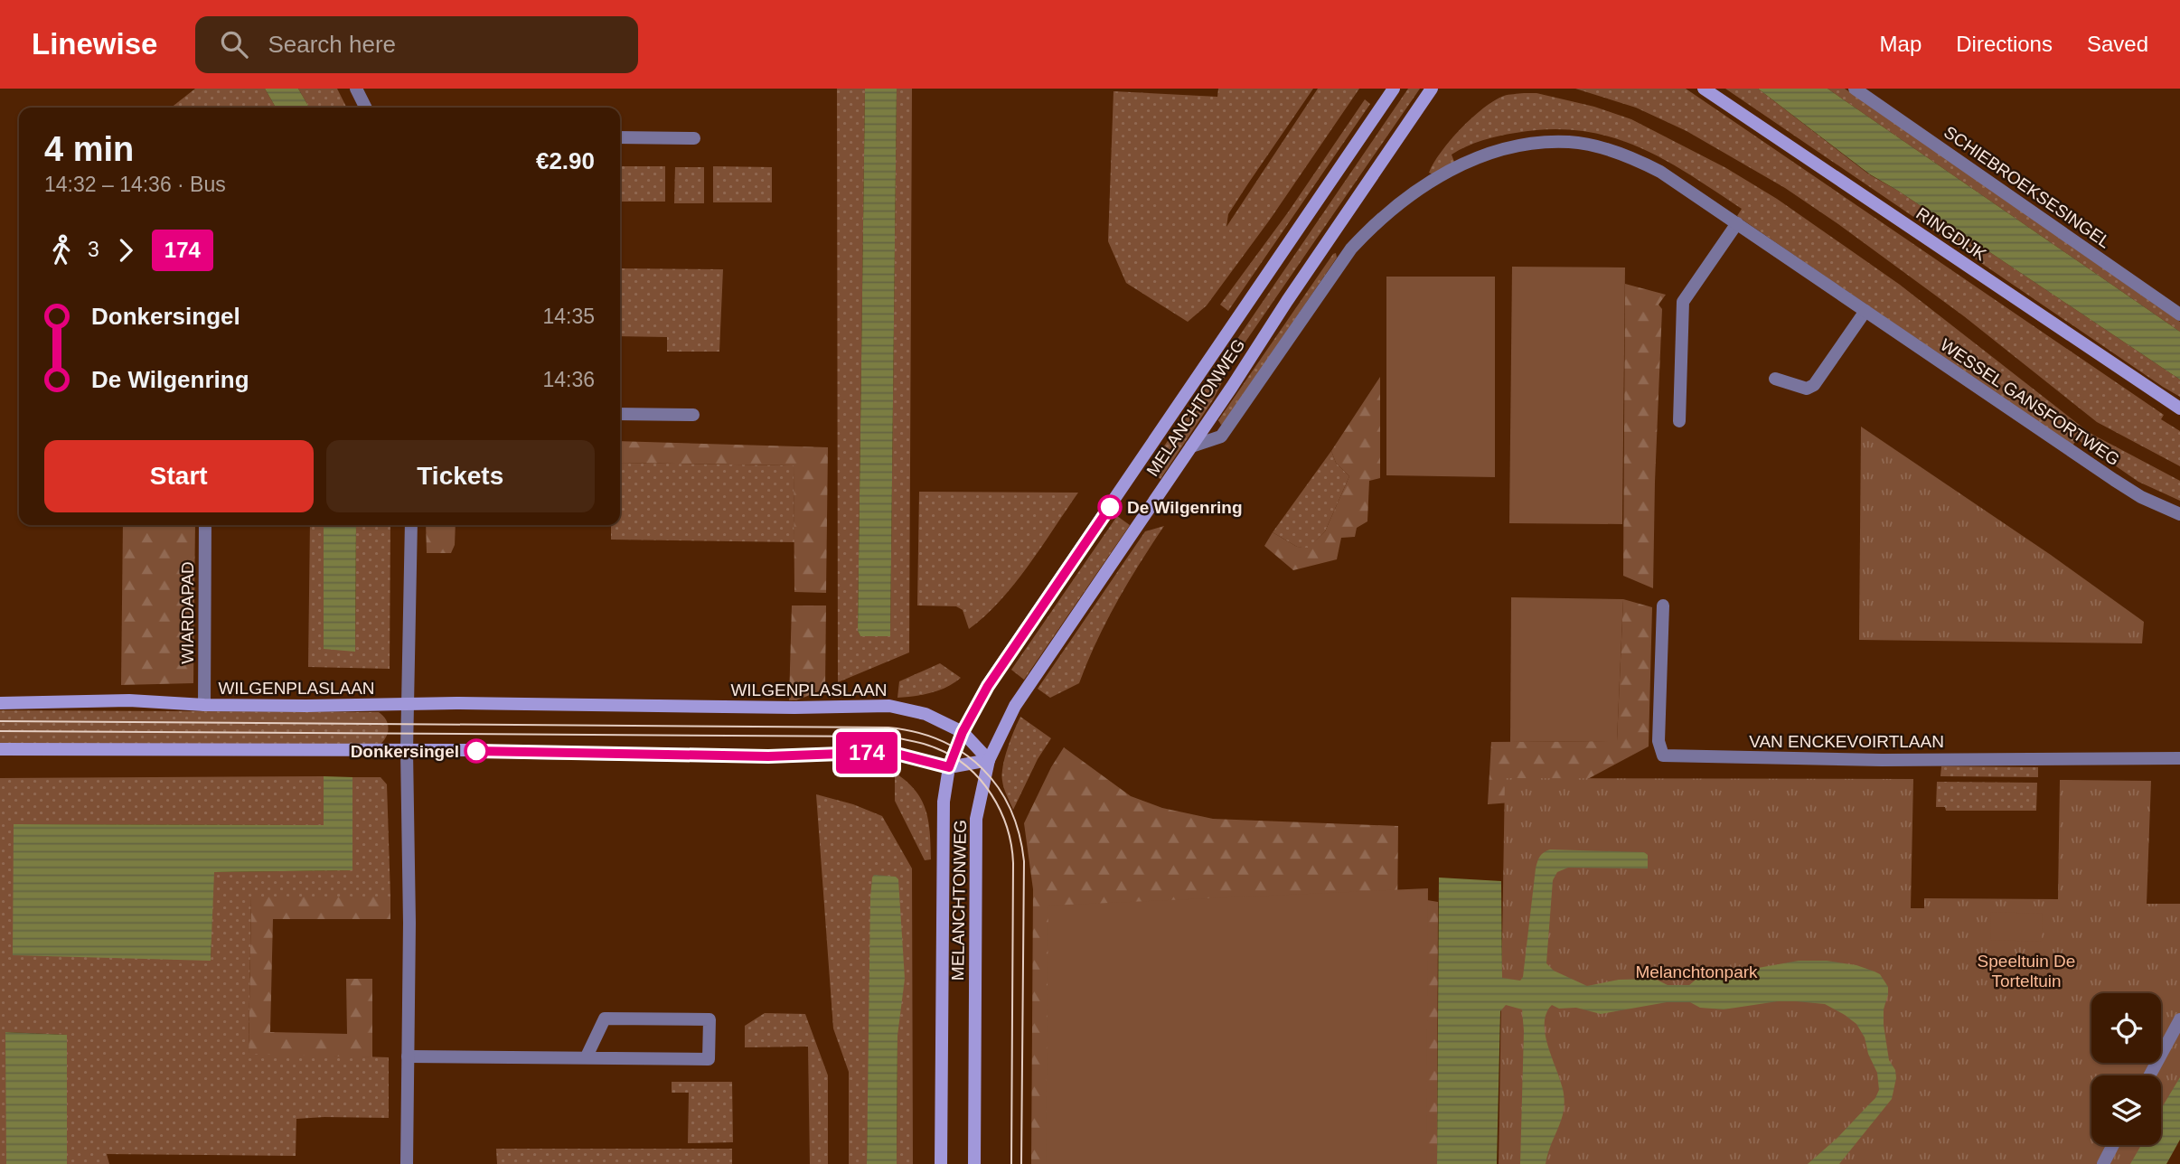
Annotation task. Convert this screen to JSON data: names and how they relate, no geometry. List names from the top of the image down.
{
  "streets": {
    "street": [
      "SCHIEBROEKSESINGEL",
      "RINGDIJK",
      "WESSEL GANSFORTWEG",
      "MELANCHTONWEG",
      "WIARDAPAD",
      "WILGENPLASLAAN",
      "VAN ENCKEVOIRTLAAN"
    ]
  },
  "crossings": [
    ["WESSEL GANSFORTWEG", "MELANCHTONWEG"],
    ["MELANCHTONWEG", "WILGENPLASLAAN"],
    ["WIARDAPAD", "WILGENPLASLAAN"]
  ],
  "parks": ["Speeltuin De Torteltuin", "Melanchtonpark"],
  "places": ["De Wilgenring", "Donkersingel"],
  "lines": ["bus line 174"],
  "page": {
    "header": "Linewise",
    "search": "Search here",
    "nav": ["Map", "Directions", "Saved"],
    "on_map": "174",
    "heading": ["4 min", "14:32 – 14:36 · Bus", "€2.90"],
    "legs": ["3", "174"],
    "list": [
      {
        "name": "Donkersingel",
        "value": "14:35"
      },
      {
        "name": "De Wilgenring",
        "value": "14:36"
      }
    ],
    "buttons": ["Start", "Tickets"]
  }
}
